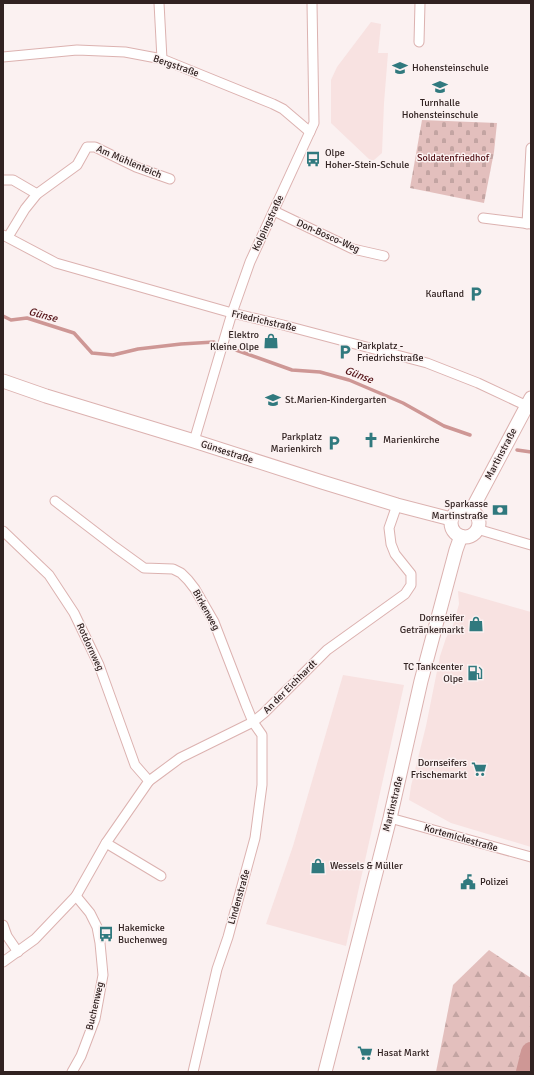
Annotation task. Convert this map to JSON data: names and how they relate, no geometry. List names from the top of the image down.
{
  "streets": {
    "street": [
      "Bergstraße",
      "Am Mühlenteich",
      "Kolpingstraße",
      "Don-Bosco-Weg",
      "Friedrichstraße",
      "Günsestraße",
      "Martinstraße",
      "Birkenweg",
      "Rotdornweg",
      "An der Eichhardt",
      "Kortemickestraße",
      "Lindenstraße",
      "Buchenweg"
    ]
  },
  "crossings": [
    ["Bergstraße", "Kolpingstraße"],
    ["Am Mühlenteich", "Friedrichstraße"],
    ["Kolpingstraße", "Don-Bosco-Weg"],
    ["Kolpingstraße", "Friedrichstraße"],
    ["Kolpingstraße", "Günsestraße"],
    ["Friedrichstraße", "Martinstraße"],
    ["Günsestraße", "Martinstraße"],
    ["Günsestraße", "An der Eichhardt"],
    ["Martinstraße", "Kortemickestraße"],
    ["Birkenweg", "An der Eichhardt"],
    ["Birkenweg", "Lindenstraße"],
    ["Rotdornweg", "An der Eichhardt"],
    ["An der Eichhardt", "Lindenstraße"],
    ["An der Eichhardt", "Buchenweg"]
  ],
  "water": ["Günse"],
  "parks": ["Soldatenfriedhof"],
  "places": {
    "school or university": ["Hohensteinschule", "Turnhalle Hohensteinschule", "St.Marien-Kindergarten"],
    "bus stop": ["Olpe Hoher-Stein-Schule", "Hakemicke Buchenweg"],
    "parking": ["Kaufland", "Parkplatz - Friedrichstraße", "Parkplatz Marienkirch"],
    "shop": ["Elektro Kleine Olpe", "Dornseifer Getränkemarkt", "Wessels & Müller"],
    "church": ["Marienkirche"],
    "bank": ["Sparkasse Martinstraße"],
    "fuel station": ["TC Tankcenter Olpe"],
    "supermarket": ["Dornseifers Frischemarkt", "Hasat Markt"],
    "public building": ["Polizei"]
  }
}
